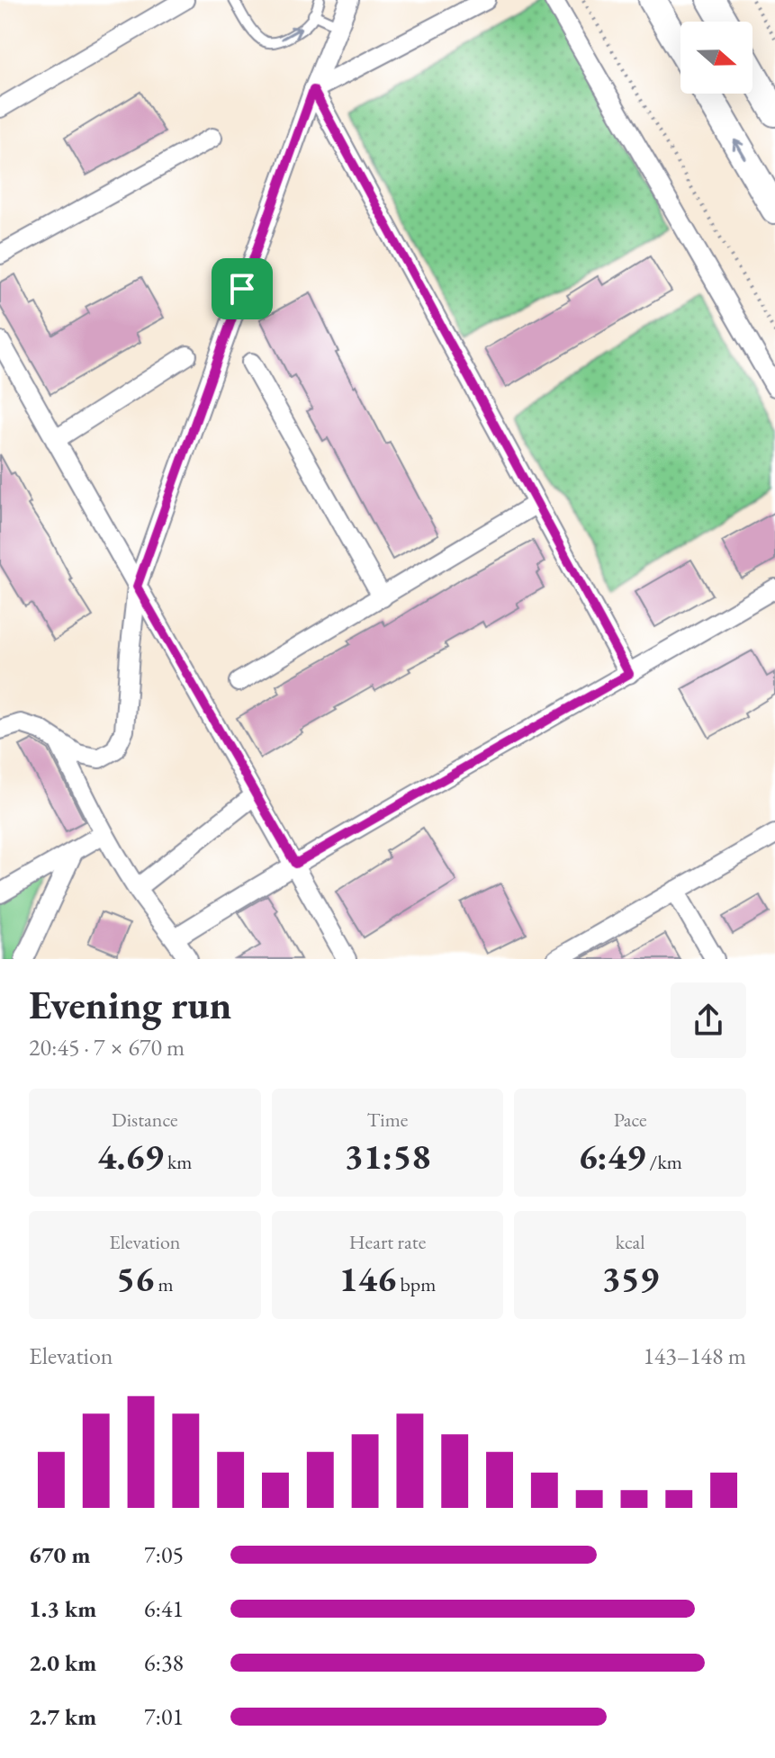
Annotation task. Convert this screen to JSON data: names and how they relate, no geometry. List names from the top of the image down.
{
  "north": "right",
  "page": {
    "heading": ["Evening run", "20:45 · 7 × 670 m"],
    "stats": [
      ["Distance", "4.69 km"],
      ["Time", "31:58"],
      ["Pace", "6:49 /km"],
      ["Elevation", "56 m"],
      ["Heart rate", "146 bpm"],
      ["kcal", "359"]
    ],
    "chart": ["Elevation", "143–148 m"],
    "list": [
      {
        "name": "670 m",
        "note": "7:05"
      },
      {
        "name": "1.3 km",
        "note": "6:41"
      },
      {
        "name": "2.0 km",
        "note": "6:38"
      },
      {
        "name": "2.7 km",
        "note": "7:01"
      }
    ]
  }
}
